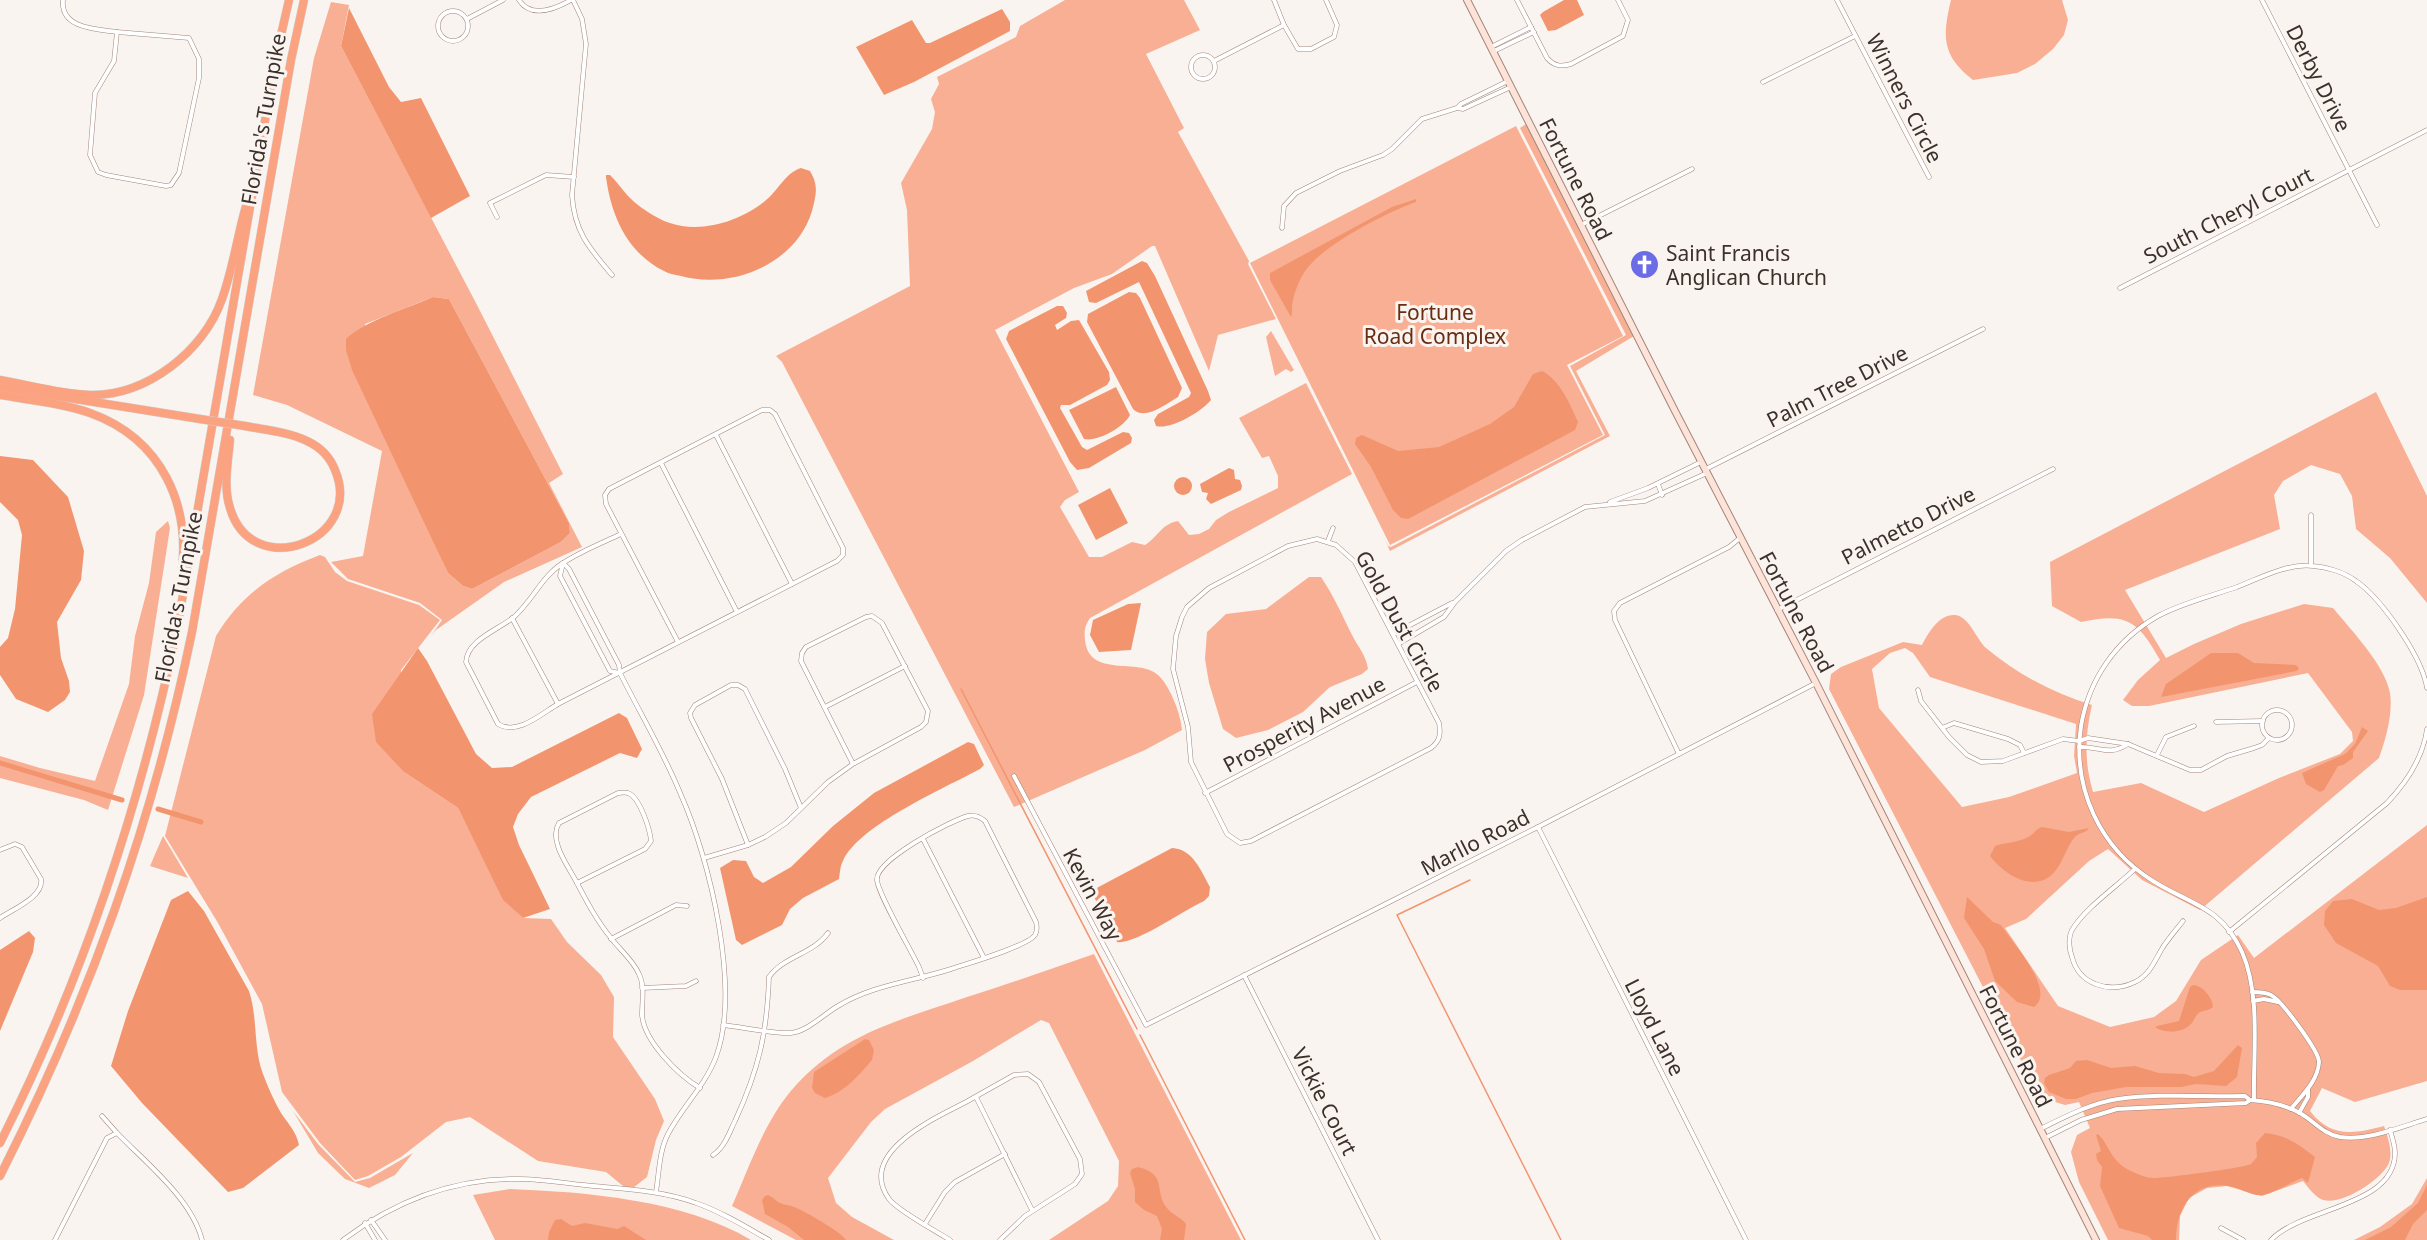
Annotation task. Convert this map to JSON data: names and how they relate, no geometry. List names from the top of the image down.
{
  "streets": {
    "highway": ["Florida's Turnpike"],
    "street": [
      "Derby Drive",
      "Winners Circle",
      "Fortune Road",
      "South Cheryl Court",
      "Palm Tree Drive",
      "Palmetto Drive",
      "Gold Dust Circle",
      "Prosperity Avenue",
      "Marllo Road",
      "Kevin Way",
      "Lloyd Lane",
      "Vickie Court"
    ]
  },
  "crossings": [
    ["Derby Drive", "South Cheryl Court"],
    ["Fortune Road", "Palm Tree Drive"],
    ["Fortune Road", "Palmetto Drive"],
    ["Fortune Road", "Marllo Road"],
    ["Gold Dust Circle", "Prosperity Avenue"],
    ["Marllo Road", "Kevin Way"],
    ["Marllo Road", "Lloyd Lane"],
    ["Marllo Road", "Vickie Court"]
  ],
  "parks": ["Fortune Road Complex"],
  "places": {
    "church": ["Saint Francis Anglican Church"]
  }
}
